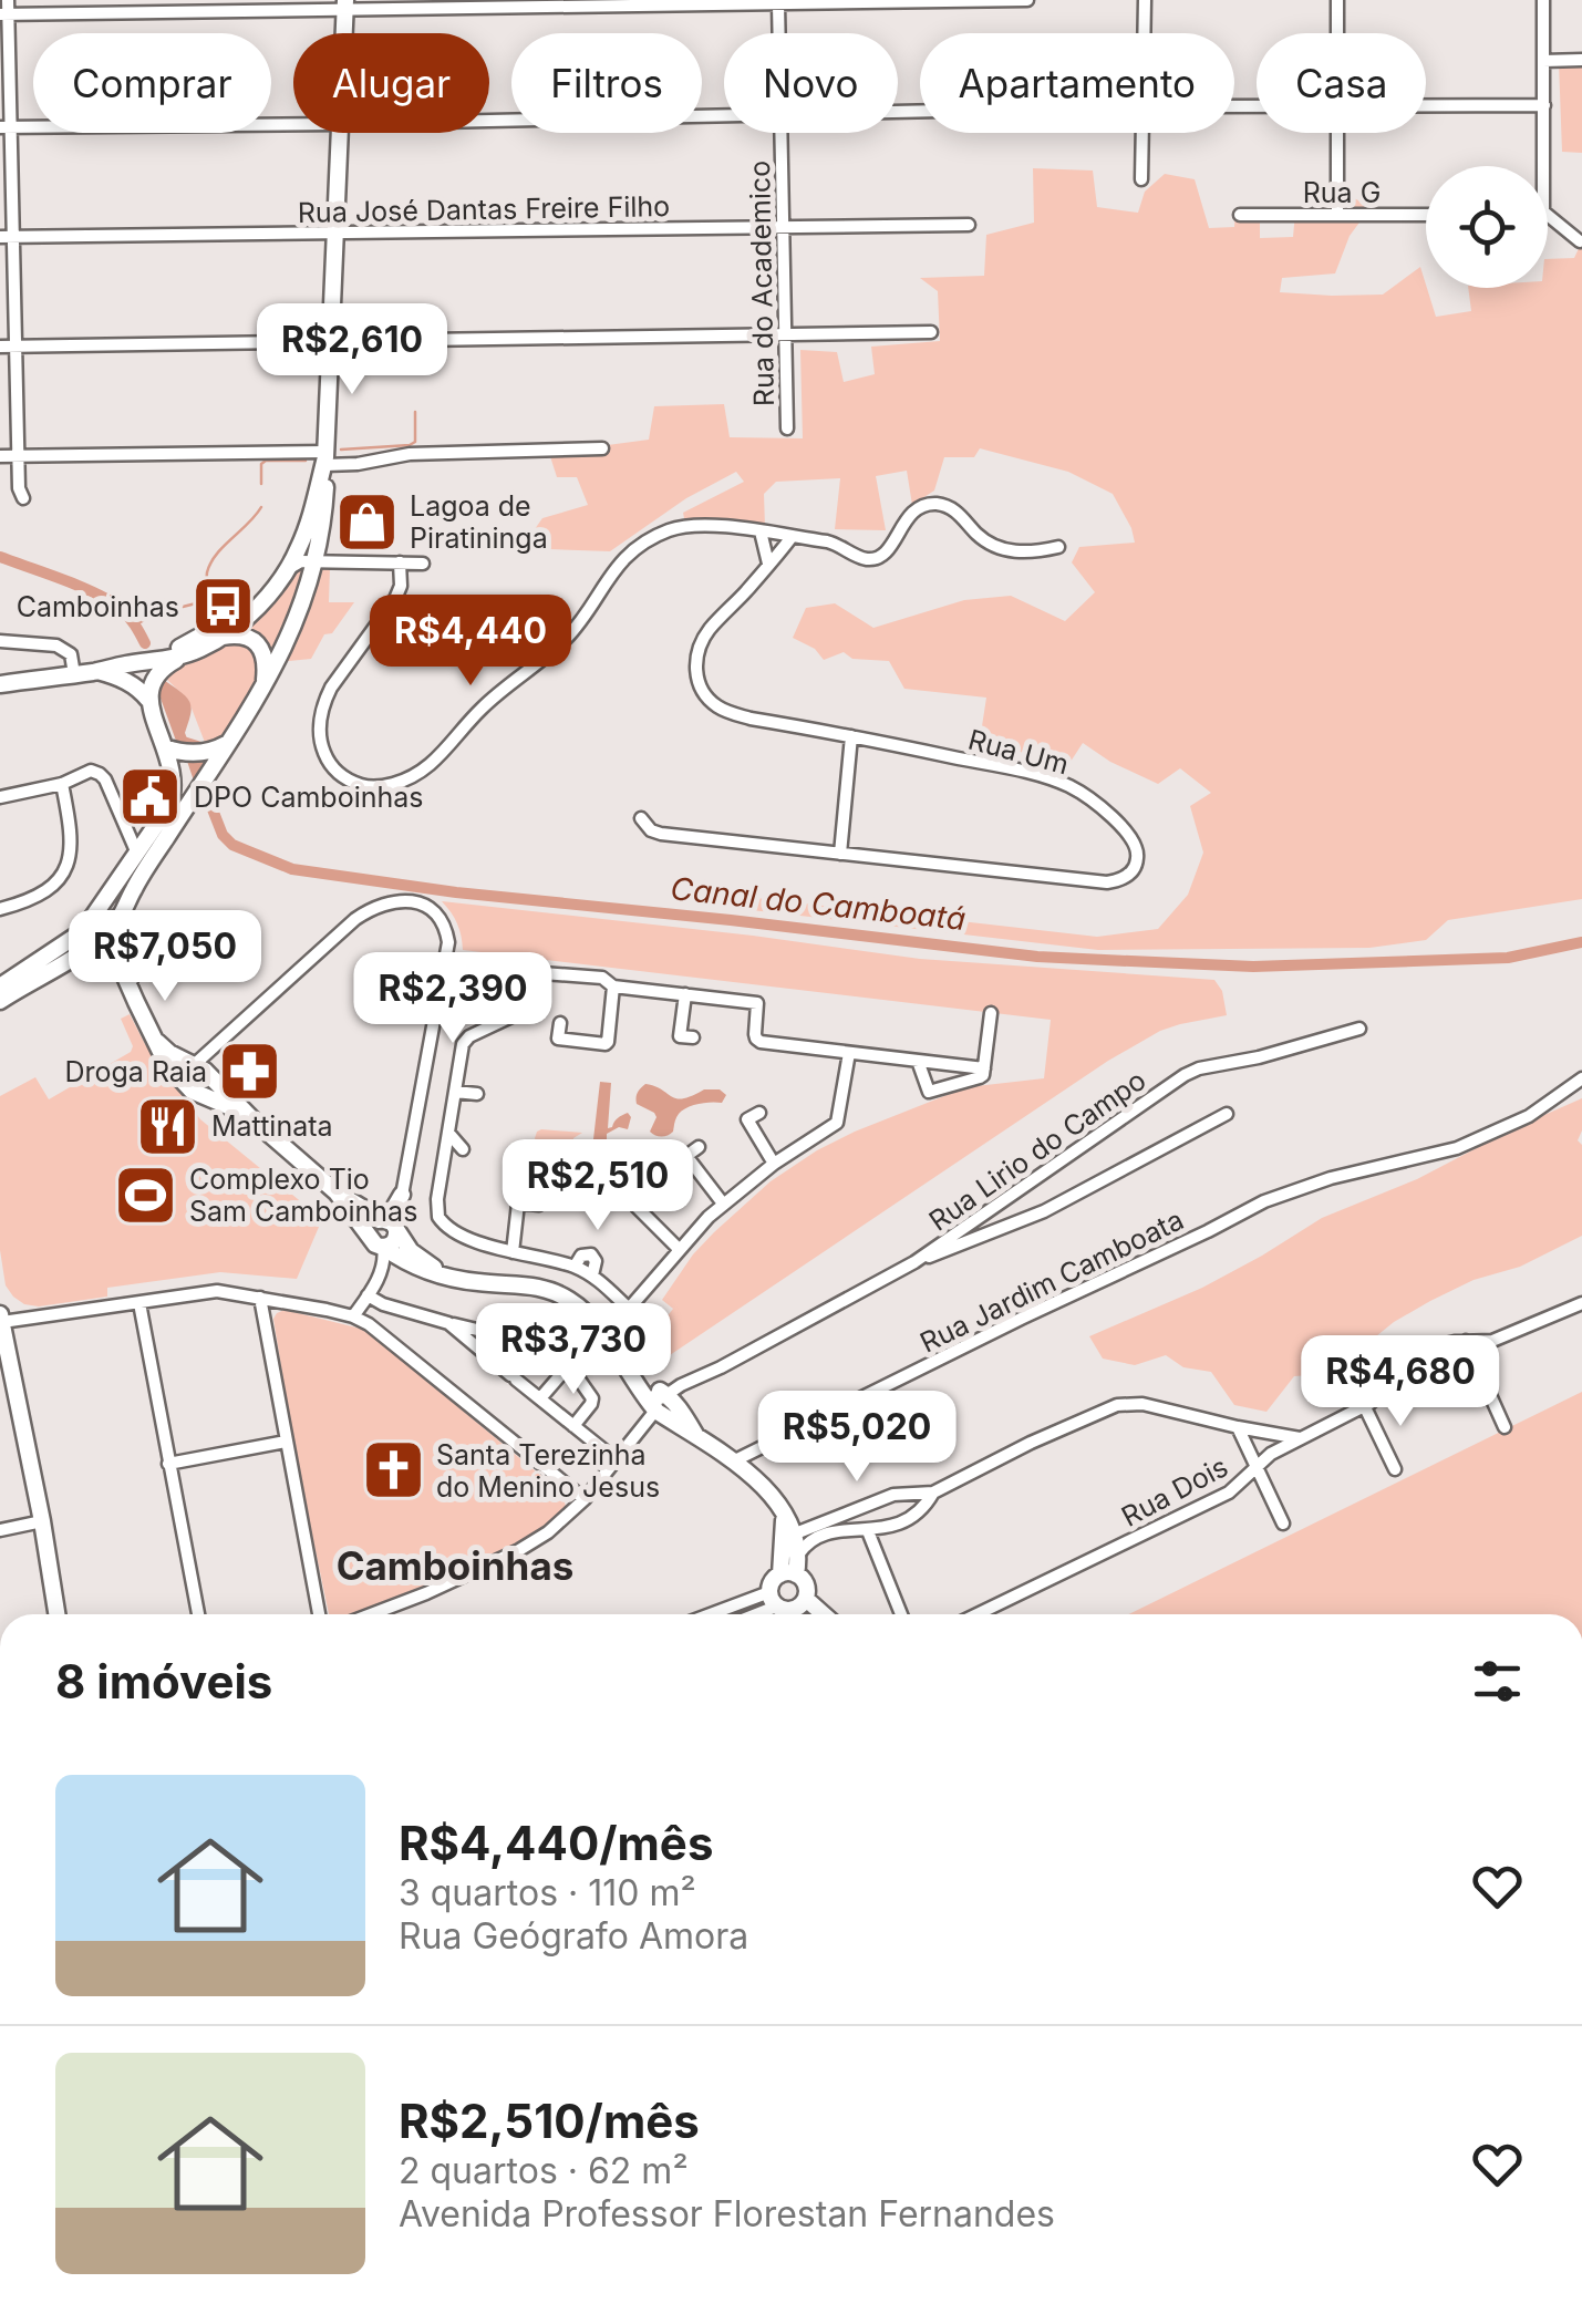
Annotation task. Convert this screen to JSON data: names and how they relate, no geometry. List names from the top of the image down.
{
  "streets": {
    "street": [
      "Rua G",
      "Rua José Dantas Freire Filho",
      "Rua do Academico",
      "Rua Um",
      "Rua Lirio do Campo",
      "Rua Jardim Camboata",
      "Rua Dois"
    ]
  },
  "crossings": [
    ["Rua José Dantas Freire Filho", "Rua do Academico"]
  ],
  "districts": ["Camboinhas"],
  "water": ["Canal do Camboatá"],
  "places": {
    "shop": ["Lagoa de Piratininga"],
    "bus stop": ["Camboinhas"],
    "public building": ["DPO Camboinhas"],
    "pharmacy": ["Droga Raia"],
    "restaurant": ["Mattinata"],
    "sports": ["Complexo Tio Sam Camboinhas"],
    "church": ["Santa Terezinha do Menino Jesus"]
  },
  "page": {
    "chip": [
      "Comprar",
      "Alugar",
      "Filtros",
      "Novo",
      "Apartamento",
      "Casa"
    ],
    "price": [
      "R$2,610",
      "R$4,440",
      "R$7,050",
      "R$2,390",
      "R$2,510",
      "R$3,730",
      "R$4,680",
      "R$5,020"
    ],
    "heading": "8 imóveis",
    "list": [
      {
        "name": "R$4,440/mês",
        "note": "3 quartos · 110 m² · Rua Geógrafo Amora"
      },
      {
        "name": "R$2,510/mês",
        "note": "2 quartos · 62 m² · Avenida Professor Florestan Fernandes"
      }
    ]
  }
}
